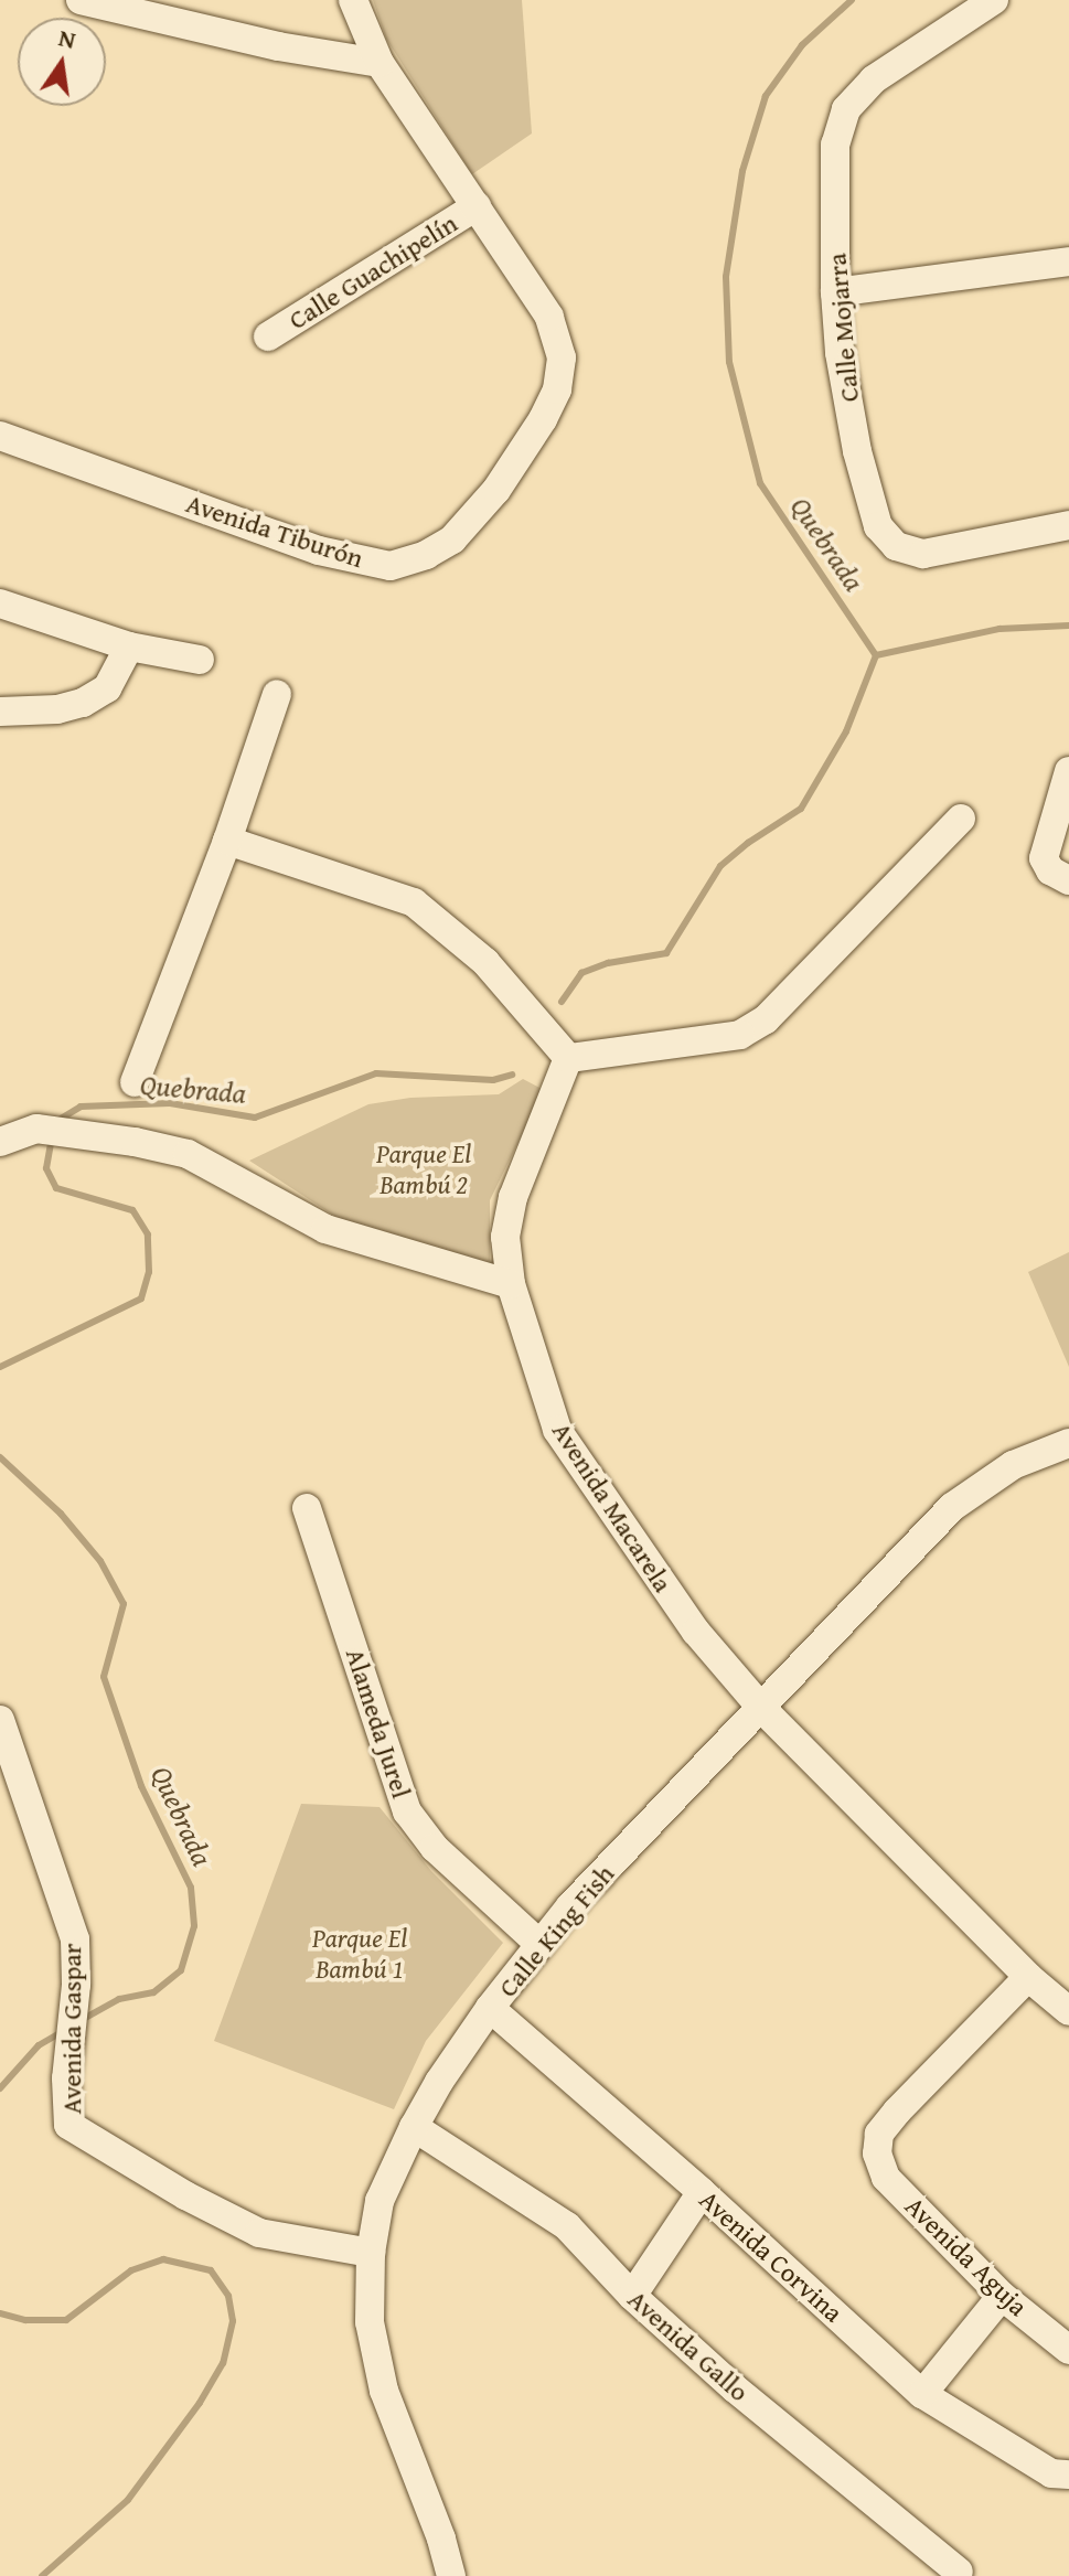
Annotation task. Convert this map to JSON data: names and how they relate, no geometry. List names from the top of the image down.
{
  "streets": {
    "street": [
      "Calle Guachipelín",
      "Calle Mojarra",
      "Avenida Tiburón",
      "Avenida Macarela",
      "Alameda Jurel",
      "Calle King Fish",
      "Avenida Gaspar",
      "Avenida Corvina",
      "Avenida Aguja",
      "Avenida Gallo"
    ]
  },
  "crossings": [
    ["Calle Guachipelín", "Avenida Tiburón"],
    ["Avenida Macarela", "Calle King Fish"],
    ["Avenida Macarela", "Avenida Aguja"],
    ["Alameda Jurel", "Calle King Fish"],
    ["Calle King Fish", "Avenida Gaspar"],
    ["Calle King Fish", "Avenida Corvina"],
    ["Calle King Fish", "Avenida Gallo"]
  ],
  "water": ["Quebrada"],
  "parks": ["Parque El Bambú 2", "Parque El Bambú 1"],
  "north": "top"
}
